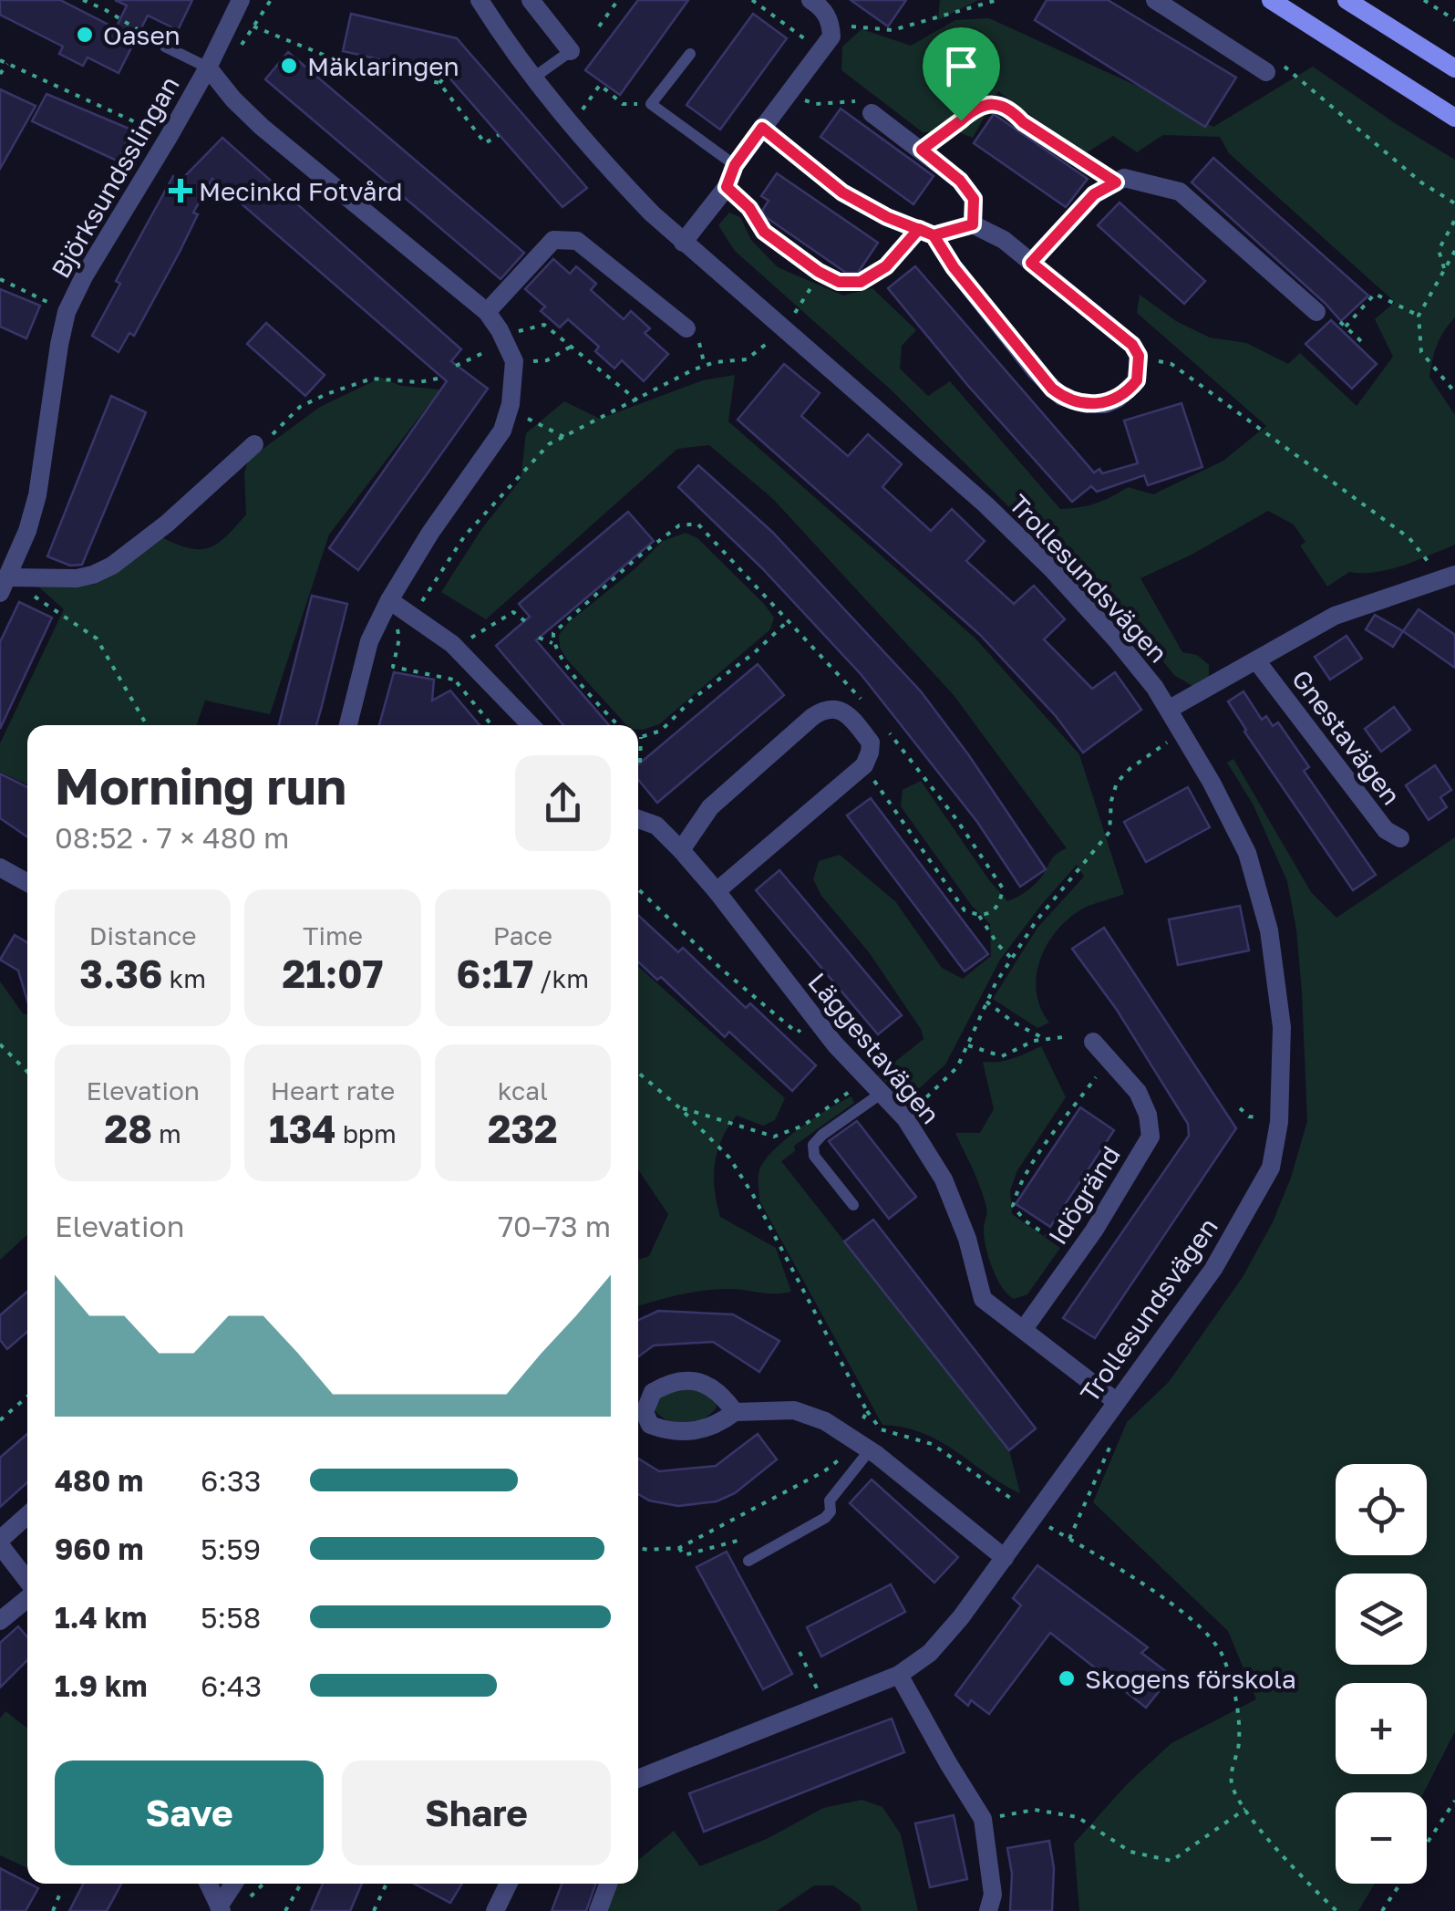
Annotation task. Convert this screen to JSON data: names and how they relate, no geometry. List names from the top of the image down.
{
  "streets": {
    "street": [
      "Björksundsslingan",
      "Trollesundsvägen",
      "Gnestavägen",
      "Läggestavägen",
      "Idögränd"
    ]
  },
  "crossings": [
    ["Trollesundsvägen", "Läggestavägen"],
    ["Läggestavägen", "Idögränd"]
  ],
  "places": {
    "other": ["Oasen", "Mäklaringen", "Skogens förskola"],
    "health": ["Mecinkd Fotvård"]
  },
  "page": {
    "heading": ["Morning run", "08:52 · 7 × 480 m"],
    "stats": [
      ["Distance", "3.36 km"],
      ["Time", "21:07"],
      ["Pace", "6:17 /km"],
      ["Elevation", "28 m"],
      ["Heart rate", "134 bpm"],
      ["kcal", "232"]
    ],
    "chart": ["Elevation", "70–73 m"],
    "list": [
      {
        "name": "480 m",
        "note": "6:33"
      },
      {
        "name": "960 m",
        "note": "5:59"
      },
      {
        "name": "1.4 km",
        "note": "5:58"
      },
      {
        "name": "1.9 km",
        "note": "6:43"
      }
    ],
    "map_buttons": ["+", "−"],
    "buttons": ["Save", "Share"]
  }
}
